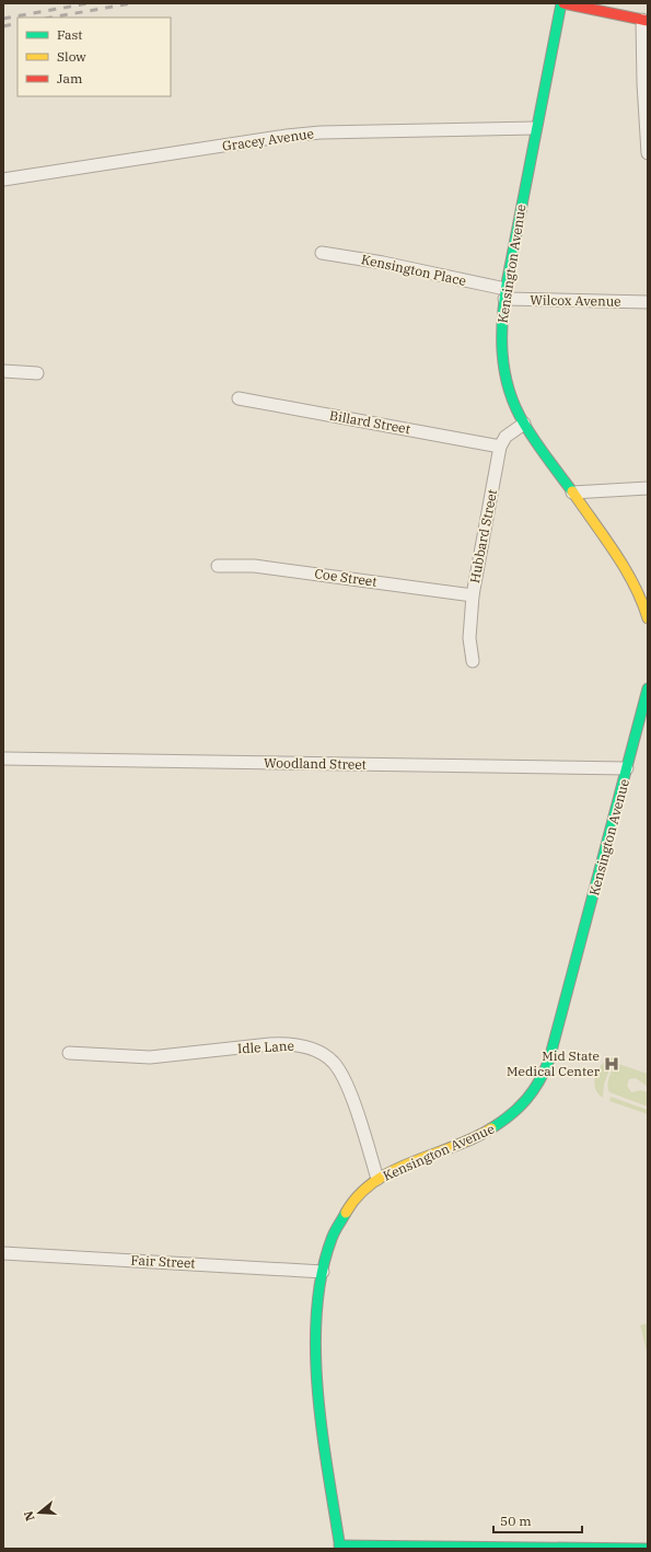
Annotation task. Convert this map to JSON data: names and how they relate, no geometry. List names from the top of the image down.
{
  "streets": {
    "main road": ["Kensington Avenue"],
    "street": [
      "Gracey Avenue",
      "Kensington Place",
      "Wilcox Avenue",
      "Billard Street",
      "Hubbard Street",
      "Coe Street",
      "Woodland Street",
      "Idle Lane",
      "Fair Street"
    ]
  },
  "crossings": [
    ["Gracey Avenue", "Kensington Avenue"],
    ["Kensington Avenue", "Kensington Place"],
    ["Kensington Avenue", "Wilcox Avenue"],
    ["Kensington Avenue", "Woodland Street"],
    ["Kensington Avenue", "Idle Lane"],
    ["Kensington Avenue", "Fair Street"],
    ["Kensington Place", "Wilcox Avenue"],
    ["Billard Street", "Hubbard Street"],
    ["Hubbard Street", "Coe Street"]
  ],
  "places": {
    "hospital": ["Mid State Medical Center"]
  },
  "legend": ["Fast", "Slow", "Jam"],
  "scale_bar": "50 m",
  "north": "left"
}
